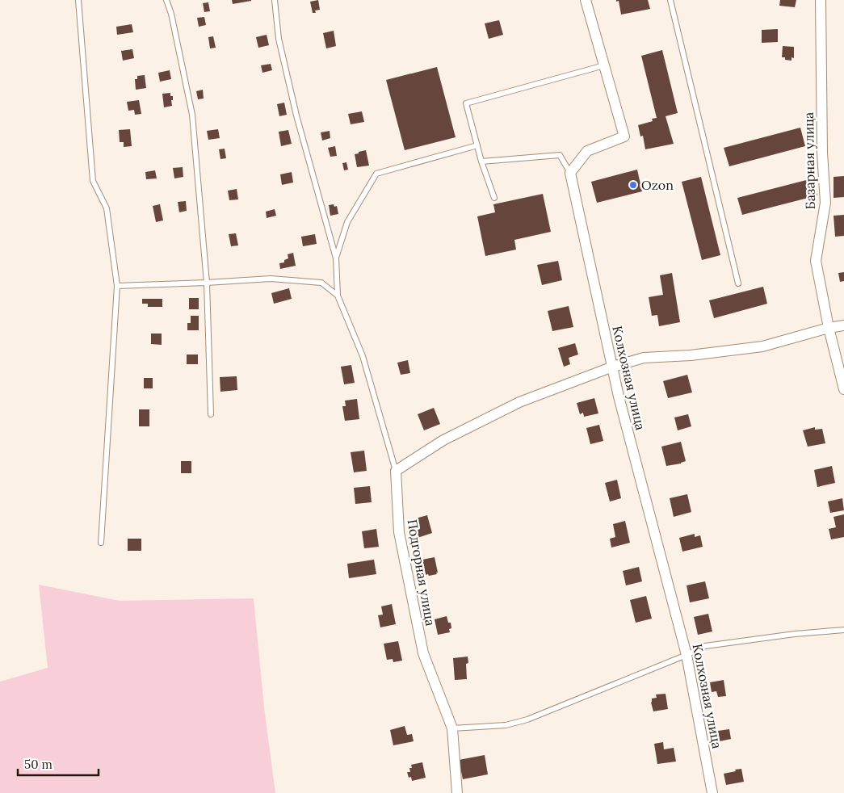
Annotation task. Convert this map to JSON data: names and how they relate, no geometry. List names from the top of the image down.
{
  "streets": {
    "street": ["Базарная улица", "Колхозная улица", "Подгорная улица"]
  },
  "places": ["Ozon"],
  "scale_bar": "50 m"
}
